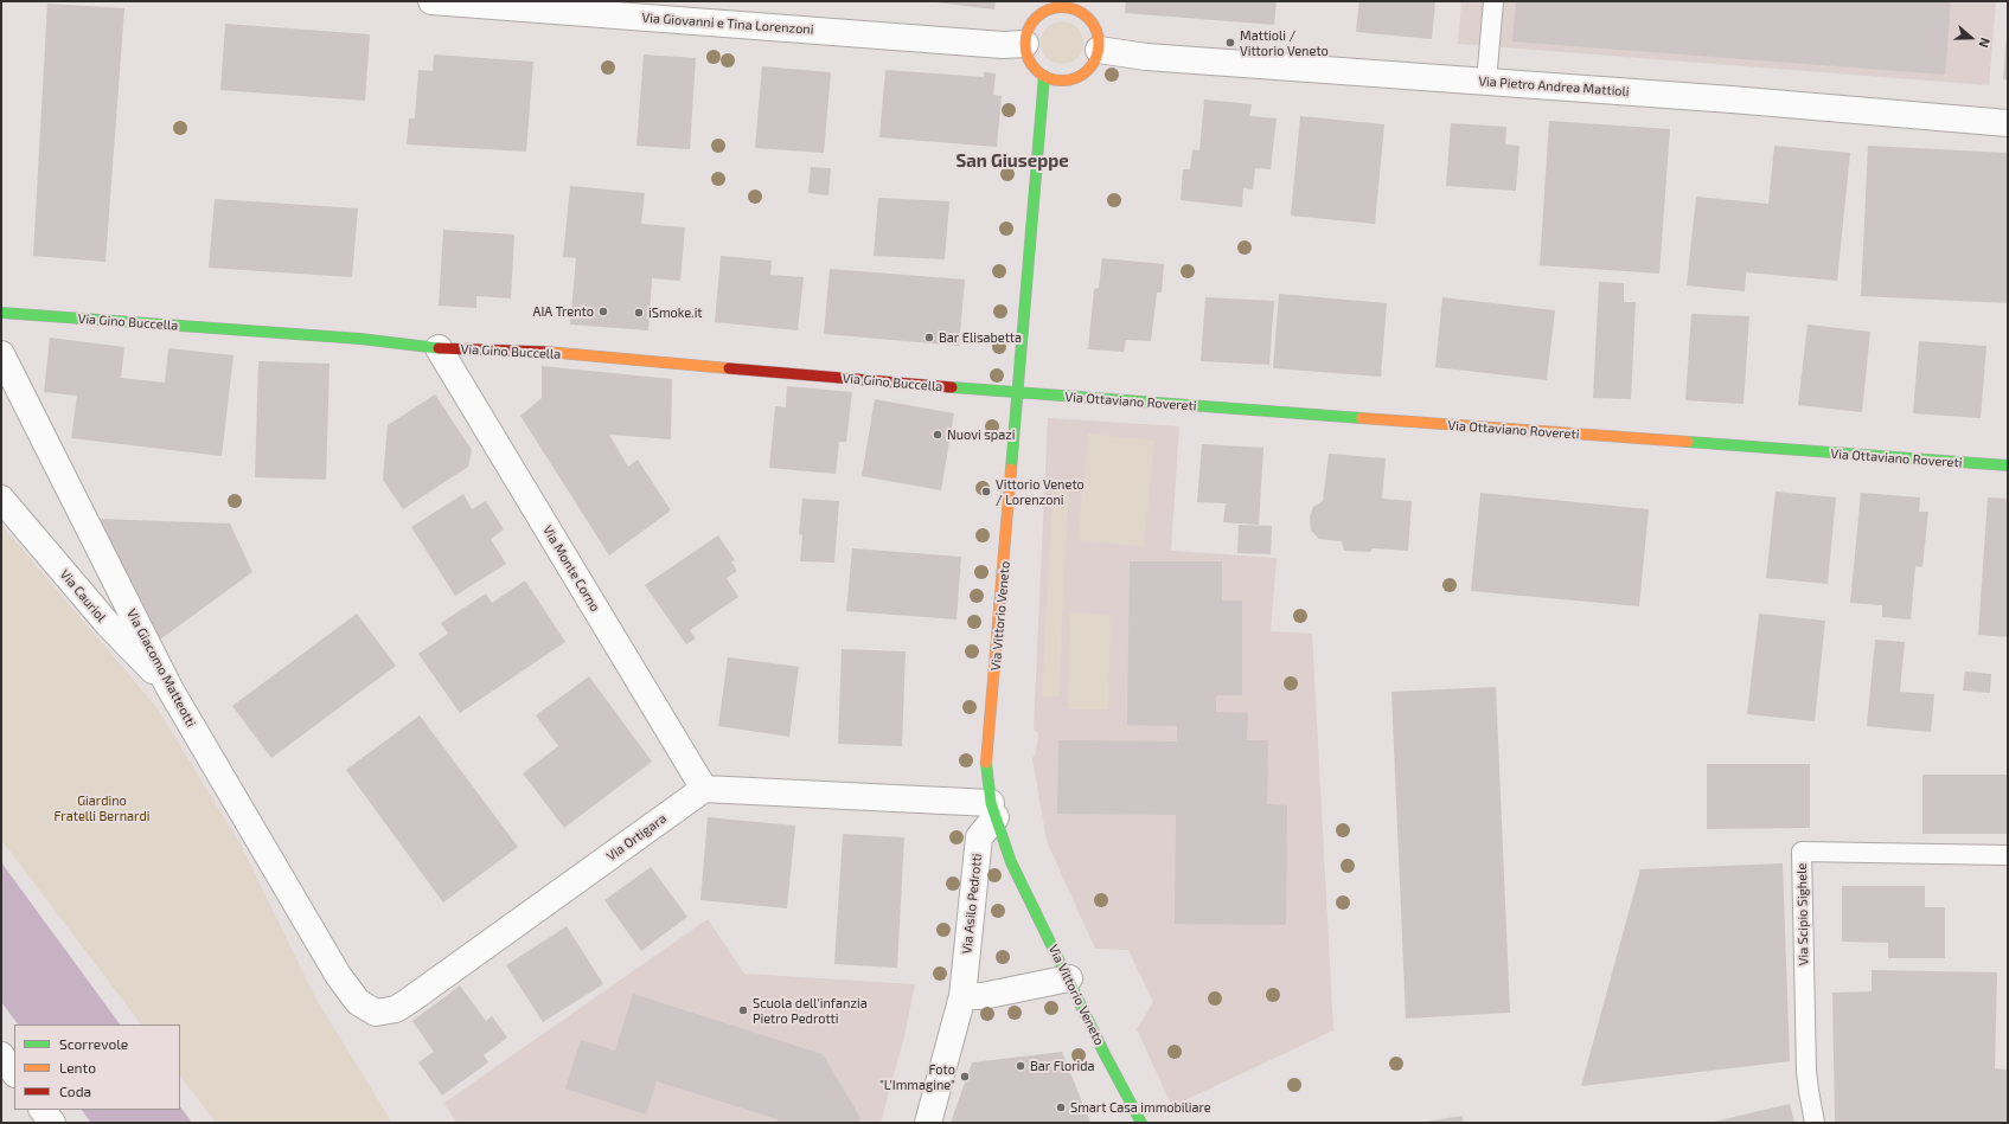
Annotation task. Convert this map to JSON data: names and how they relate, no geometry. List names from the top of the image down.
{
  "streets": {
    "street": [
      "Via Giovanni e Tina Lorenzoni",
      "Via Pietro Andrea Mattioli",
      "Via Gino Buccella",
      "Via Ottaviano Rovereti",
      "Via Monte Corno",
      "Via Cauriol",
      "Via Vittorio Veneto",
      "Via Giacomo Matteotti",
      "Via Ortigara",
      "Via Asilo Pedrotti"
    ],
    "lane": ["Via Scipio Sighele"]
  },
  "crossings": [
    ["Via Giovanni e Tina Lorenzoni", "Via Pietro Andrea Mattioli"],
    ["Via Giovanni e Tina Lorenzoni", "Via Vittorio Veneto"],
    ["Via Pietro Andrea Mattioli", "Via Vittorio Veneto"],
    ["Via Gino Buccella", "Via Ottaviano Rovereti"],
    ["Via Gino Buccella", "Via Monte Corno"],
    ["Via Gino Buccella", "Via Vittorio Veneto"],
    ["Via Ottaviano Rovereti", "Via Vittorio Veneto"],
    ["Via Monte Corno", "Via Ortigara"],
    ["Via Cauriol", "Via Giacomo Matteotti"],
    ["Via Vittorio Veneto", "Via Asilo Pedrotti"],
    ["Via Giacomo Matteotti", "Via Ortigara"]
  ],
  "districts": ["San Giuseppe"],
  "parks": ["Giardino Fratelli Bernardi"],
  "places": [
    "Mattioli / Vittorio Veneto",
    "AIA Trento",
    "iSmoke.it",
    "Bar Elisabetta",
    "Nuovi spazi",
    "Vittorio Veneto / Lorenzoni",
    "Scuola dell'infanzia Pietro Pedrotti",
    "Bar Florida",
    "Foto \"L'Immagine\"",
    "Smart Casa immobiliare"
  ],
  "legend": ["Scorrevole", "Lento", "Coda"],
  "north": "right"
}
